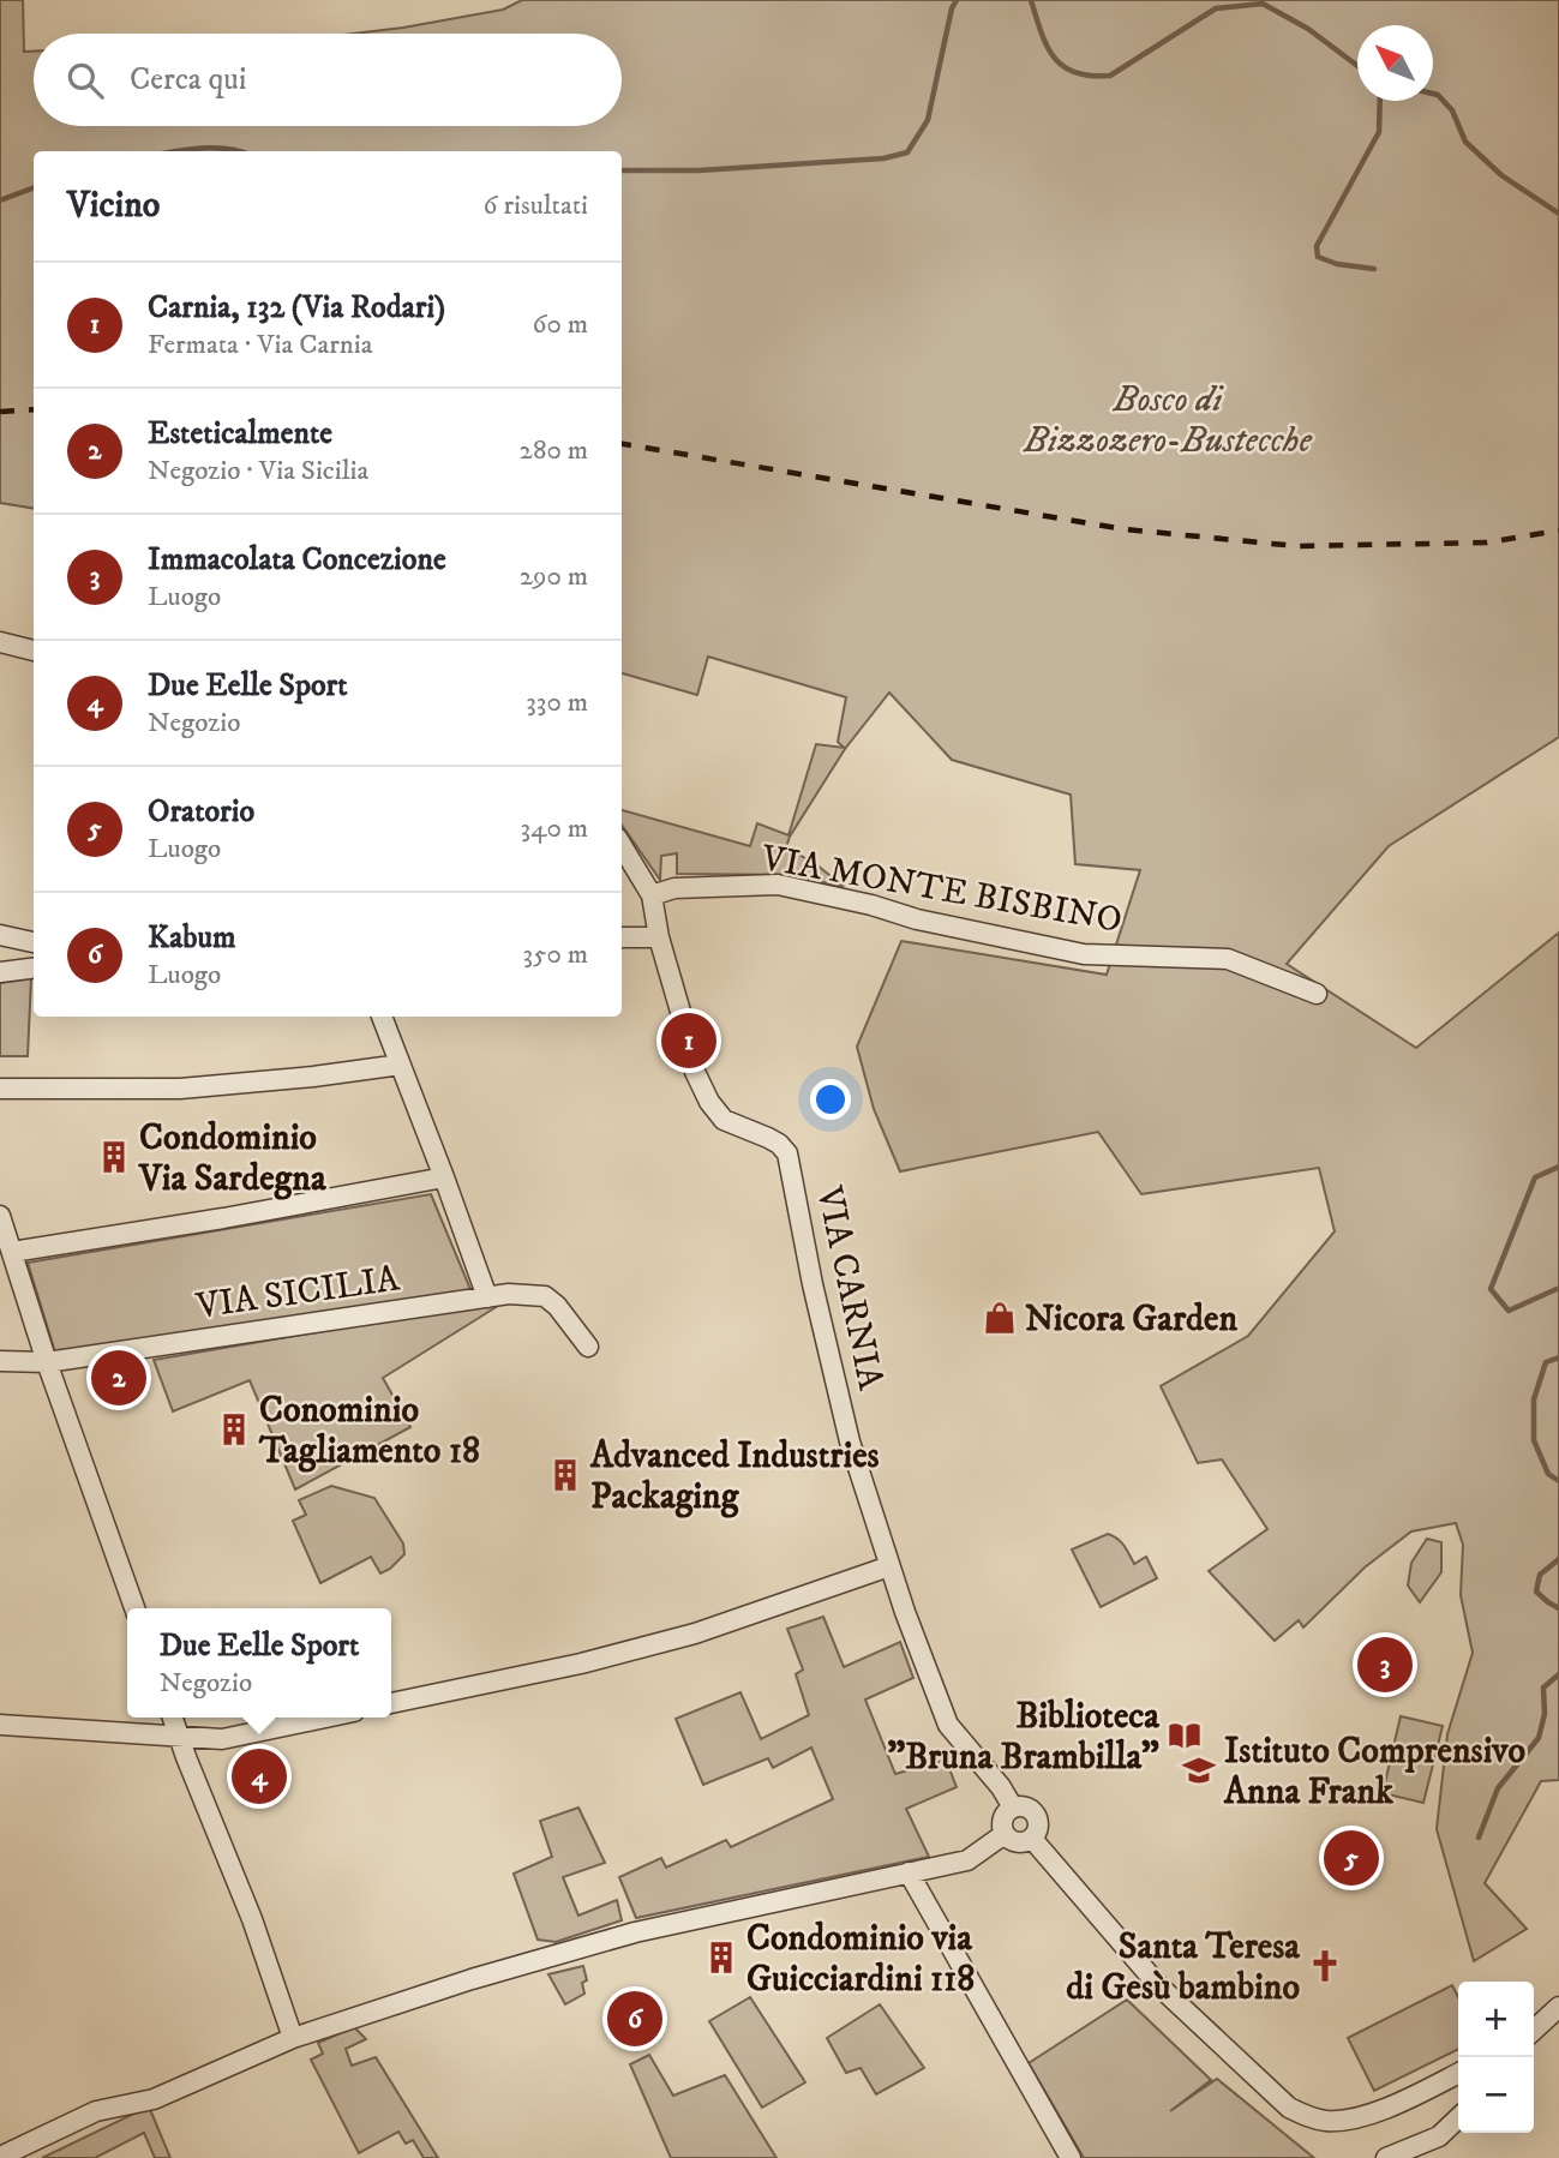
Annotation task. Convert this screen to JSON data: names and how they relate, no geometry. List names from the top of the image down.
{
  "streets": {
    "street": ["VIA MONTE BISBINO", "VIA CARNIA", "VIA SICILIA"]
  },
  "parks": ["Bosco di Bizzozero-Bustecche"],
  "places": {
    "building": [
      "Condominio Via Sardegna",
      "Conominio Tagliamento 18",
      "Advanced Industries Packaging",
      "Condominio via Guicciardini 118"
    ],
    "shop": ["Nicora Garden"],
    "library": ["Biblioteca \"Bruna Brambilla\""],
    "school or university": ["Istituto Comprensivo Anna Frank"],
    "church": ["Santa Teresa di Gesù bambino"]
  },
  "north": "top left",
  "page": {
    "search": "Cerca qui",
    "heading": ["Vicino", "6 risultati"],
    "list": [
      {
        "mark": "1",
        "name": "Carnia, 132 (Via Rodari)",
        "note": "Fermata · Via Carnia",
        "value": "60 m"
      },
      {
        "mark": "2",
        "name": "Esteticalmente",
        "note": "Negozio · Via Sicilia",
        "value": "280 m"
      },
      {
        "mark": "3",
        "name": "Immacolata Concezione",
        "note": "Luogo",
        "value": "290 m"
      },
      {
        "mark": "4",
        "name": "Due Eelle Sport",
        "note": "Negozio",
        "value": "330 m"
      },
      {
        "mark": "5",
        "name": "Oratorio",
        "note": "Luogo",
        "value": "340 m"
      },
      {
        "mark": "6",
        "name": "Kabum",
        "note": "Luogo",
        "value": "350 m"
      }
    ],
    "pins": [
      "1",
      "2",
      "3",
      "4",
      "5",
      "6"
    ],
    "popup": ["Due Eelle Sport", "Negozio"],
    "map_buttons": ["+", "−"]
  }
}
